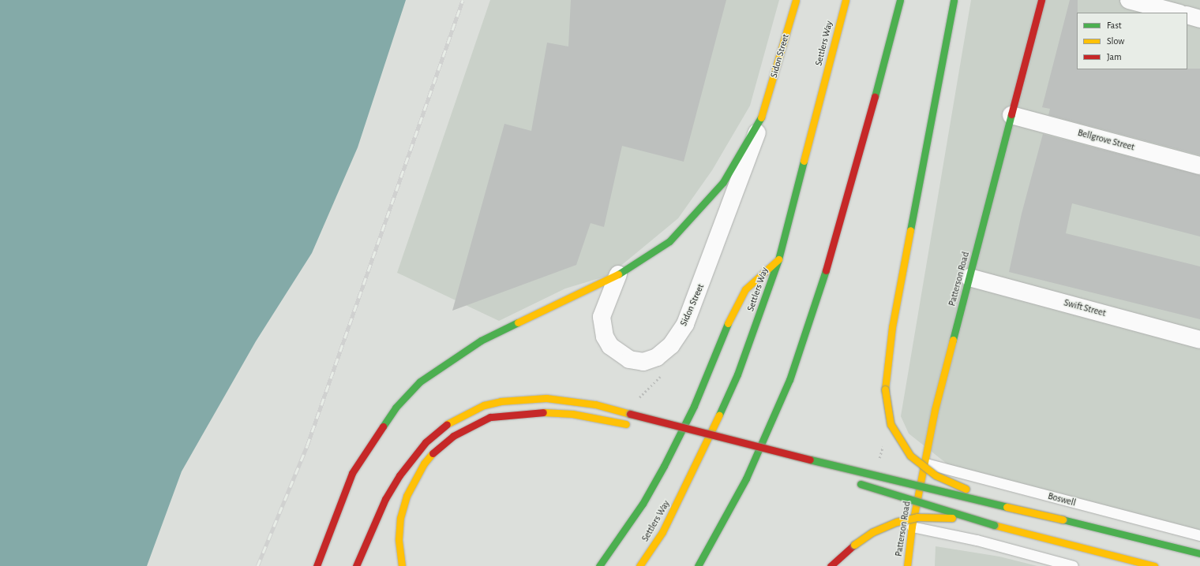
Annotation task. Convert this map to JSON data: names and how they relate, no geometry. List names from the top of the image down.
{
  "streets": {
    "main road": ["Settlers Way", "Sidon Street", "Patterson Road"],
    "street": ["Bellgrove Street", "Swift Street"],
    "lane": ["Boswell"]
  },
  "crossings": [
    ["Bellgrove Street", "Patterson Road"],
    ["Patterson Road", "Swift Street"],
    ["Patterson Road", "Boswell"]
  ],
  "legend": ["Fast", "Slow", "Jam"]
}
